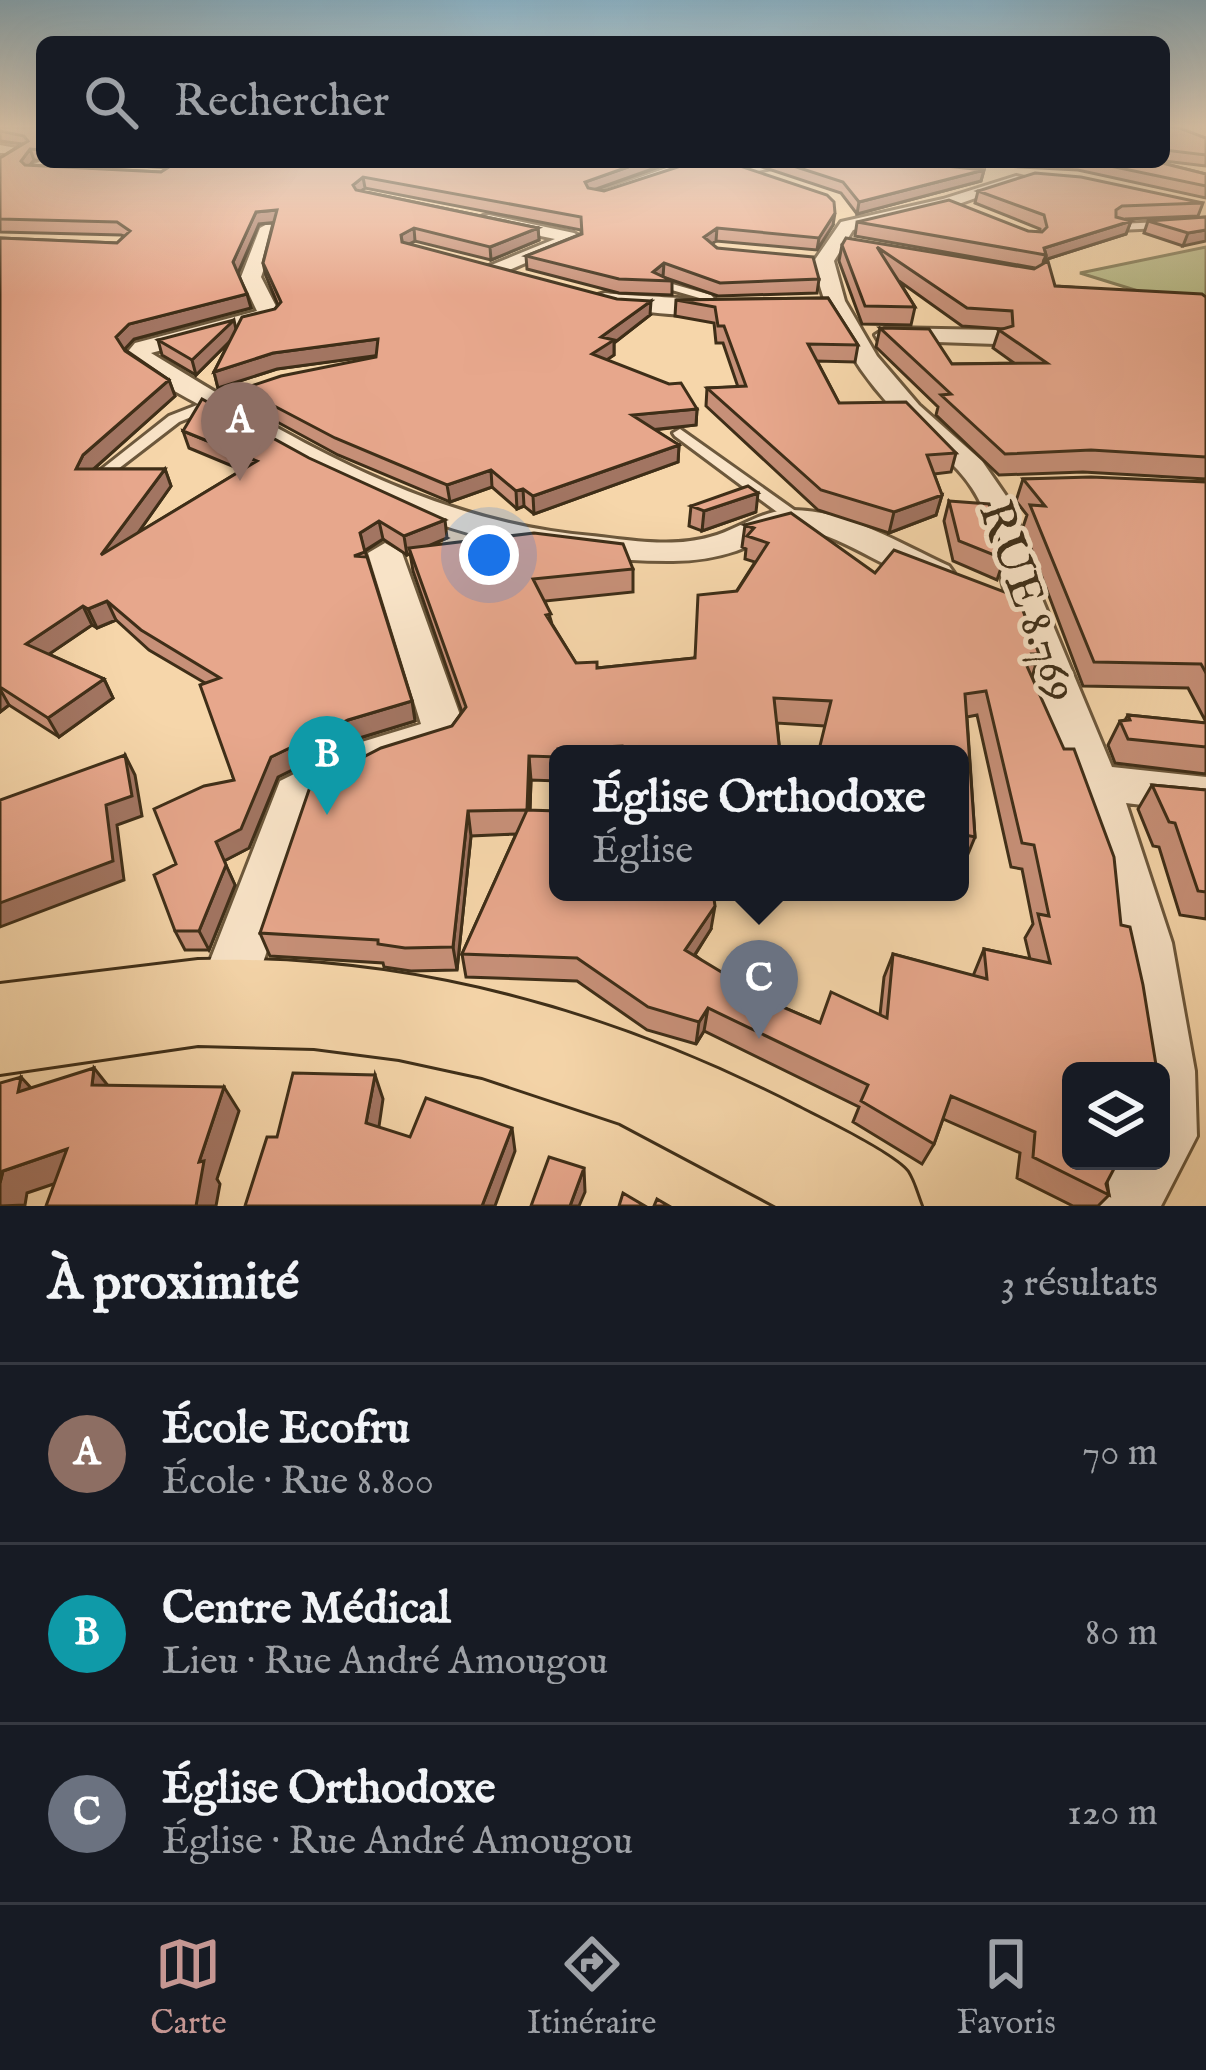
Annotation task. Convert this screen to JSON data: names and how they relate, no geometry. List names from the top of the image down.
{
  "streets": {
    "street": ["RUE 8.769"]
  },
  "page": {
    "search": "Rechercher",
    "pins": ["A", "B", "C"],
    "popup": ["Église Orthodoxe", "Église"],
    "heading": ["À proximité", "3 résultats"],
    "list": [
      {
        "mark": "A",
        "name": "École Ecofru",
        "note": "École · Rue 8.800",
        "value": "70 m"
      },
      {
        "mark": "B",
        "name": "Centre Médical",
        "note": "Lieu · Rue André Amougou",
        "value": "80 m"
      },
      {
        "mark": "C",
        "name": "Église Orthodoxe",
        "note": "Église · Rue André Amougou",
        "value": "120 m"
      }
    ],
    "nav": ["Carte", "Itinéraire", "Favoris"]
  }
}
